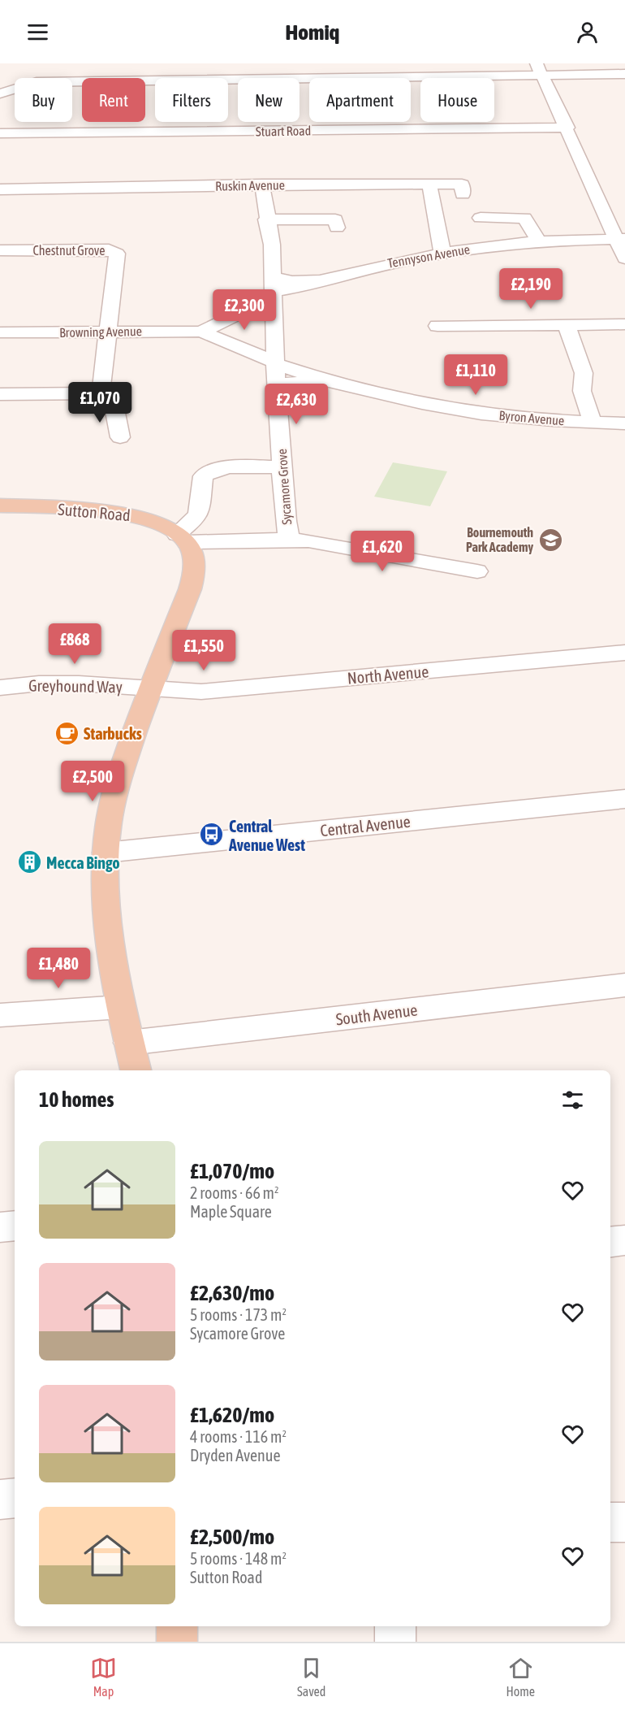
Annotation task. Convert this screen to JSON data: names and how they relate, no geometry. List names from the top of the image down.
{
  "streets": {
    "main road": ["Sutton Road"],
    "street": [
      "Stuart Road",
      "Ruskin Avenue",
      "Chestnut Grove",
      "Tennyson Avenue",
      "Browning Avenue",
      "Byron Avenue",
      "Sycamore Grove",
      "North Avenue",
      "Greyhound Way",
      "Central Avenue",
      "South Avenue"
    ]
  },
  "crossings": [
    ["Ruskin Avenue", "Sycamore Grove"],
    ["Chestnut Grove", "Browning Avenue"],
    ["Tennyson Avenue", "Browning Avenue"],
    ["Tennyson Avenue", "Sycamore Grove"],
    ["Browning Avenue", "Byron Avenue"],
    ["Browning Avenue", "Sycamore Grove"],
    ["Byron Avenue", "Sycamore Grove"],
    ["Sycamore Grove", "Sutton Road"],
    ["North Avenue", "Greyhound Way"]
  ],
  "places": {
    "school or university": ["Bournemouth Park Academy"],
    "cafe": ["Starbucks"],
    "bus stop": ["Central Avenue West"],
    "building": ["Mecca Bingo"]
  },
  "page": {
    "header": "Homiq",
    "chip": [
      "Buy",
      "Rent",
      "Filters",
      "New",
      "Apartment",
      "House"
    ],
    "price": [
      "£2,190",
      "£2,300",
      "£1,110",
      "£1,070",
      "£2,630",
      "£1,620",
      "£868",
      "£1,550",
      "£2,500",
      "£1,480"
    ],
    "heading": "10 homes",
    "list": [
      {
        "name": "£1,070/mo",
        "note": "2 rooms · 66 m² · Maple Square"
      },
      {
        "name": "£2,630/mo",
        "note": "5 rooms · 173 m² · Sycamore Grove"
      },
      {
        "name": "£1,620/mo",
        "note": "4 rooms · 116 m² · Dryden Avenue"
      },
      {
        "name": "£2,500/mo",
        "note": "5 rooms · 148 m² · Sutton Road"
      }
    ],
    "tabs": ["Map", "Saved", "Home"]
  }
}
